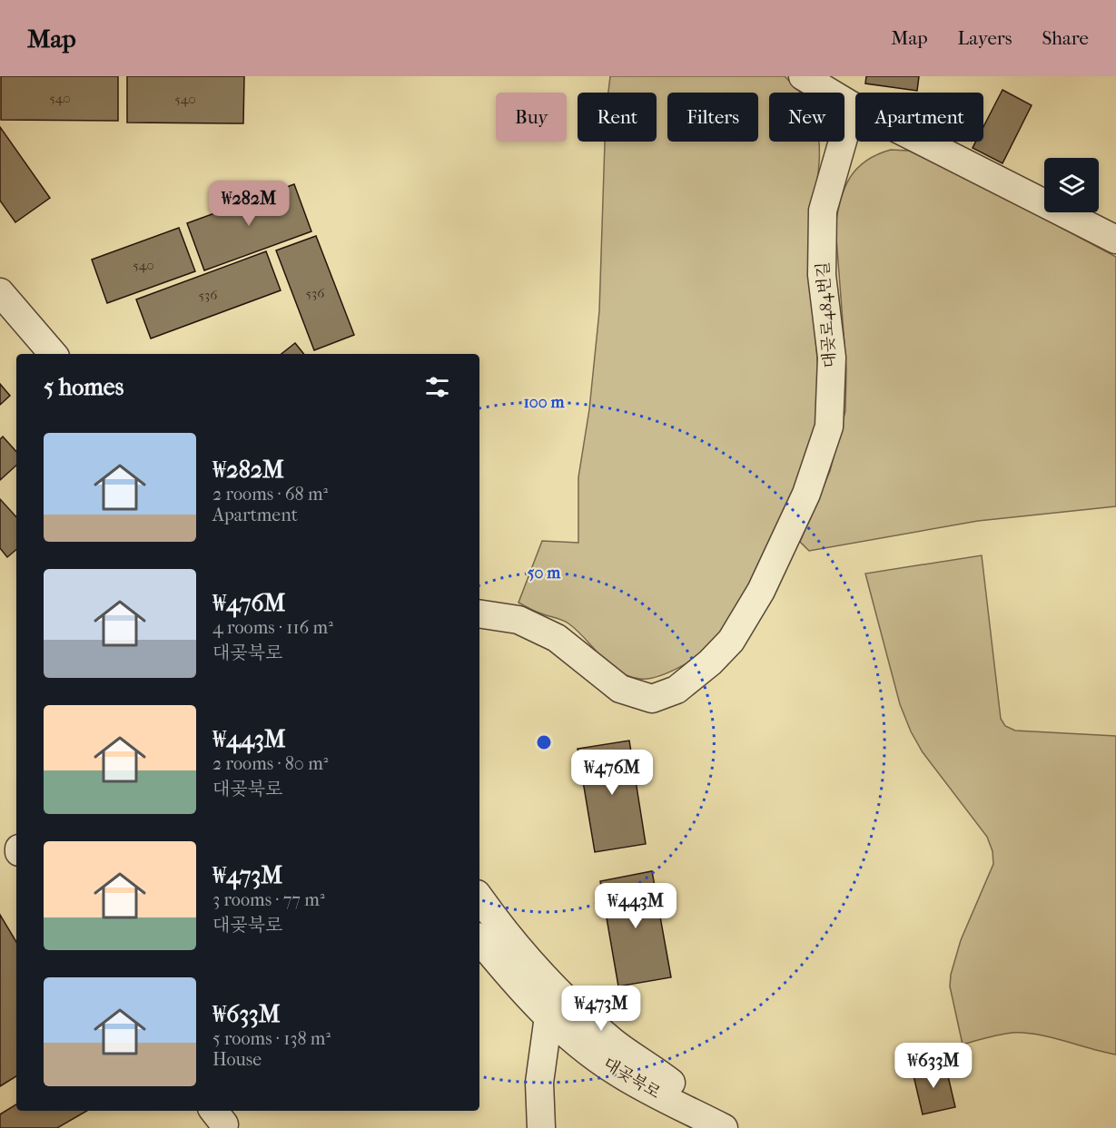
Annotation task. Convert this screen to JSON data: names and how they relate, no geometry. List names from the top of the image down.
{
  "streets": {
    "street": ["대곶로484번길", "대곶북로"]
  },
  "house_numbers": [
    "540",
    "540",
    "540",
    "536",
    "536"
  ],
  "page": {
    "header": "Map",
    "nav": ["Map", "Layers", "Share"],
    "chip": [
      "Buy",
      "Rent",
      "Filters",
      "New",
      "Apartment"
    ],
    "price": [
      "₩282M",
      "₩476M",
      "₩443M",
      "₩473M",
      "₩633M"
    ],
    "heading": "5 homes",
    "list": [
      {
        "name": "₩282M",
        "note": "2 rooms · 68 m² · Apartment"
      },
      {
        "name": "₩476M",
        "note": "4 rooms · 116 m² · 대곶북로"
      },
      {
        "name": "₩443M",
        "note": "2 rooms · 80 m² · 대곶북로"
      },
      {
        "name": "₩473M",
        "note": "3 rooms · 77 m² · 대곶북로"
      },
      {
        "name": "₩633M",
        "note": "5 rooms · 138 m² · House"
      }
    ]
  },
  "rings": ["100 m", "50 m"]
}
